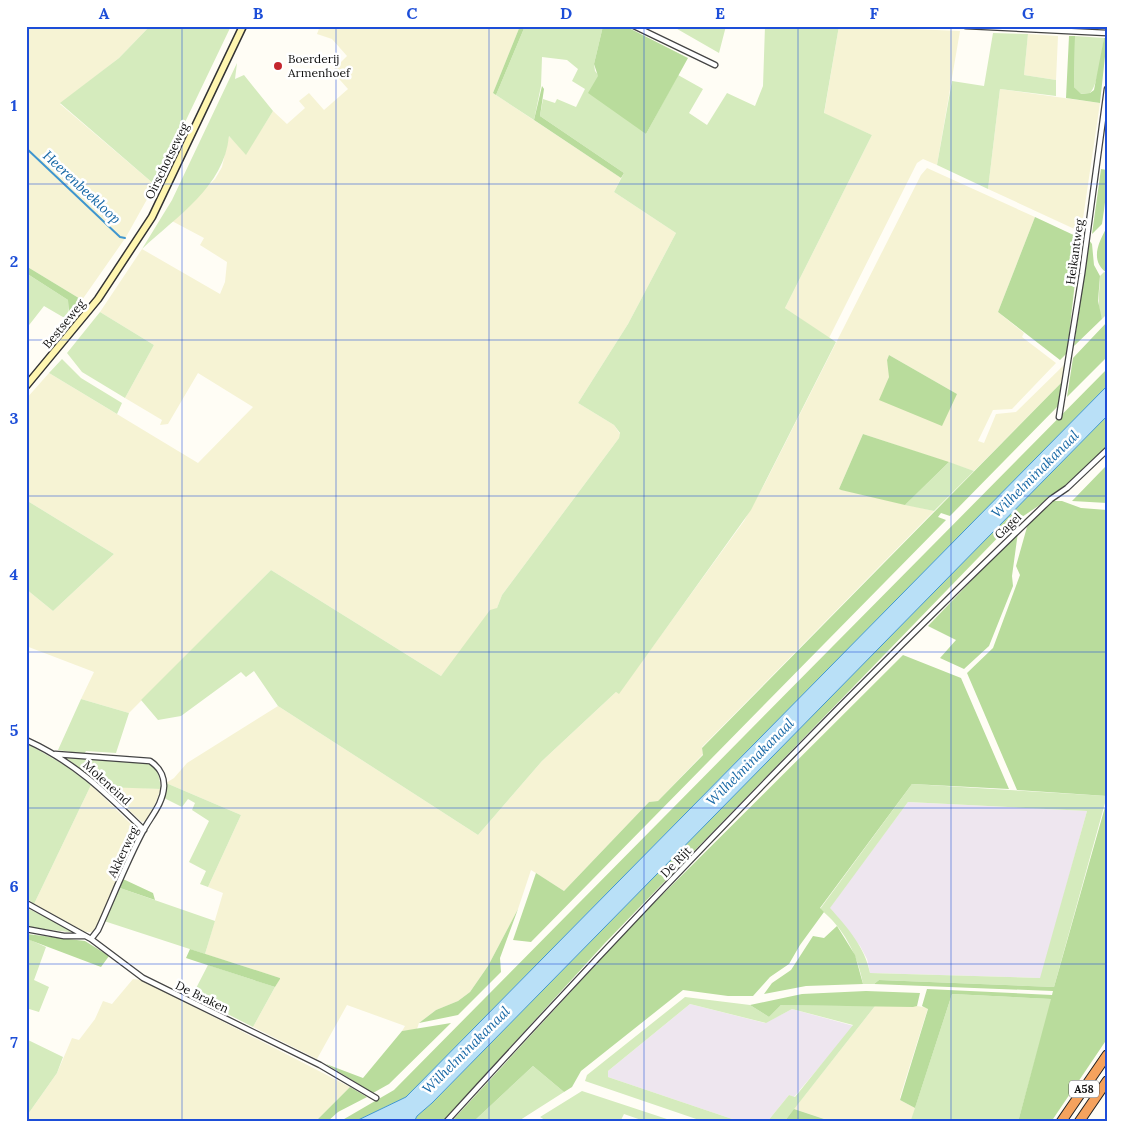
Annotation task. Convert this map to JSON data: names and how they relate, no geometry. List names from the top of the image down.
{
  "streets": {
    "highway": ["A58"],
    "main road": ["Oirschotseweg", "Bestseweg"],
    "street": [
      "Heikantweg",
      "Gagel",
      "Moleneind",
      "Akkerweg",
      "De Rijt",
      "De Braken"
    ]
  },
  "crossings": [
    ["Oirschotseweg", "Bestseweg"],
    ["Gagel", "De Rijt"],
    ["Moleneind", "Akkerweg"],
    ["Akkerweg", "De Braken"]
  ],
  "water": ["Heerenbeekloop", "Wilhelminakanaal"],
  "places": ["Boerderij Armenhoef"],
  "grid": {
    "columns": [
      "A",
      "B",
      "C",
      "D",
      "E",
      "F",
      "G"
    ],
    "rows": [
      "1",
      "2",
      "3",
      "4",
      "5",
      "6",
      "7"
    ]
  }
}
